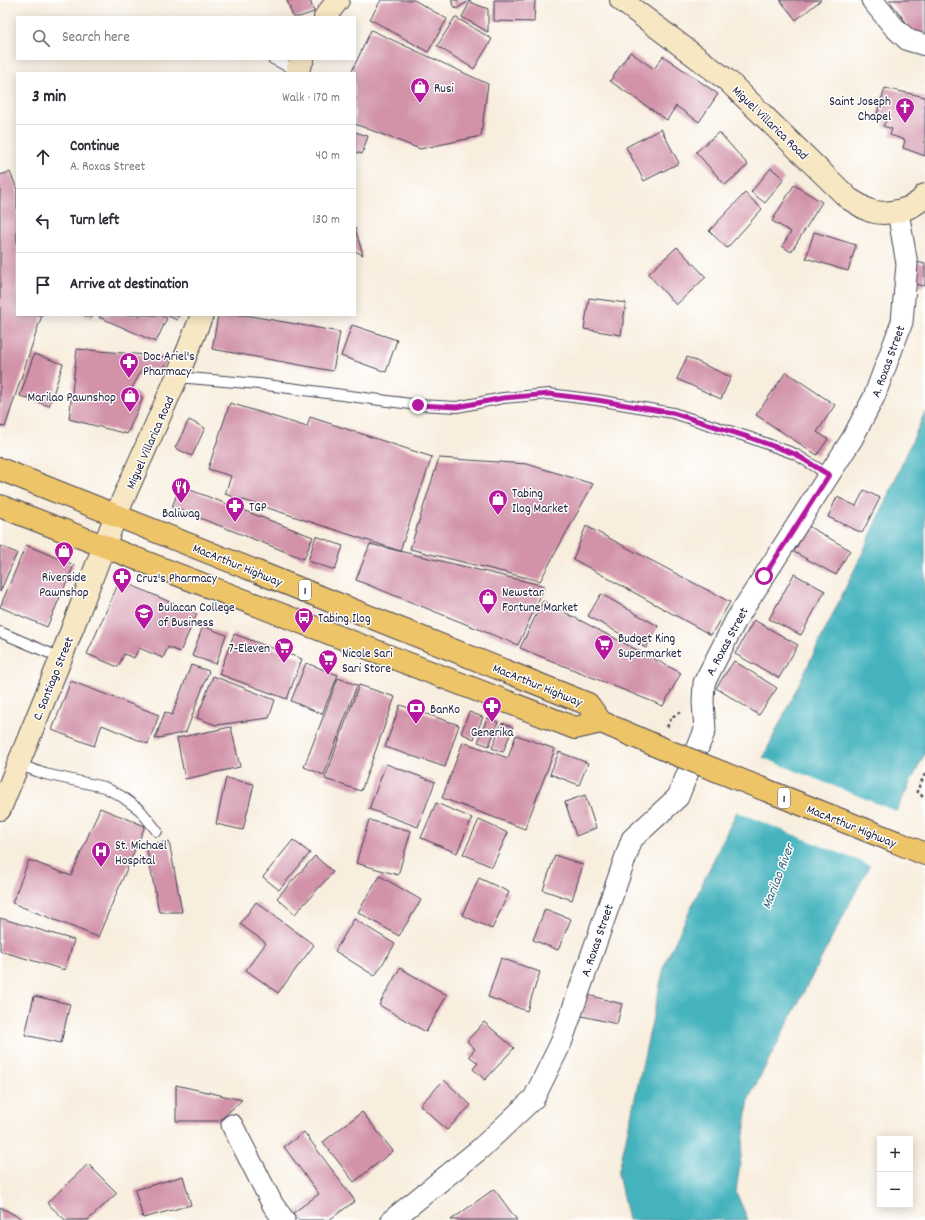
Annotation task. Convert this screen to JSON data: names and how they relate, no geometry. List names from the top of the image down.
{
  "streets": {
    "highway": ["MacArthur Highway", "1"],
    "main road": ["Miguel Villarica Road", "C. Santiago Street"],
    "street": ["A. Roxas Street"]
  },
  "crossings": [
    ["Miguel Villarica Road", "A. Roxas Street"],
    ["Miguel Villarica Road", "MacArthur Highway"],
    ["Miguel Villarica Road", "C. Santiago Street"],
    ["MacArthur Highway", "C. Santiago Street"]
  ],
  "water": ["Marilao River"],
  "places": {
    "shop": [
      "Rusi",
      "Marilao Pawnshop",
      "Tabing Ilog Market",
      "Riverside Pawnshop",
      "Newstar Fortune Market"
    ],
    "church": ["Saint Joseph Chapel"],
    "pharmacy": [
      "Doc Ariel's Pharmacy",
      "TGP",
      "Cruz's Pharmacy",
      "Generika"
    ],
    "restaurant": ["Baliwag"],
    "school or university": ["Bulacan College of Business"],
    "bus stop": ["Tabing Ilog"],
    "supermarket": ["Budget King Supermarket", "7-Eleven", "Nicole Sari Sari Store"],
    "bank": ["BanKo"],
    "hospital": ["St. Michael Hospital"]
  },
  "page": {
    "search": "Search here",
    "heading": ["3 min", "Walk · 170 m"],
    "list": [
      ["Continue", "A. Roxas Street", "40 m"],
      ["Turn left", "130 m"],
      "Arrive at destination"
    ],
    "map_buttons": ["+", "−"]
  }
}
